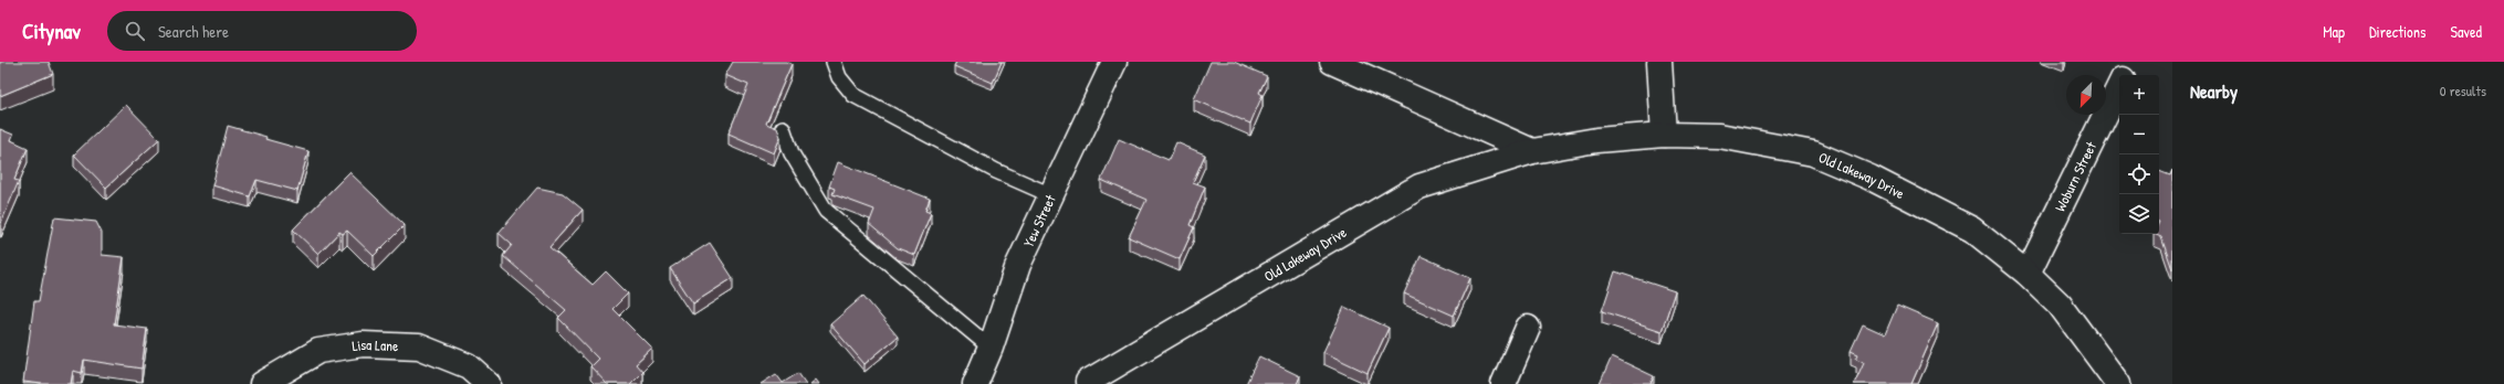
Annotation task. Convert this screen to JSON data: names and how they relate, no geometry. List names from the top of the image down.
{
  "streets": {
    "street": [
      "Old Lakeway Drive",
      "Woburn Street",
      "Yew Street",
      "Lisa Lane"
    ]
  },
  "crossings": [
    ["Old Lakeway Drive", "Woburn Street"]
  ],
  "north": "bottom left",
  "page": {
    "header": "Citynav",
    "search": "Search here",
    "nav": ["Map", "Directions", "Saved"],
    "heading": ["Nearby", "0 results"],
    "map_buttons": ["+", "−"]
  }
}
